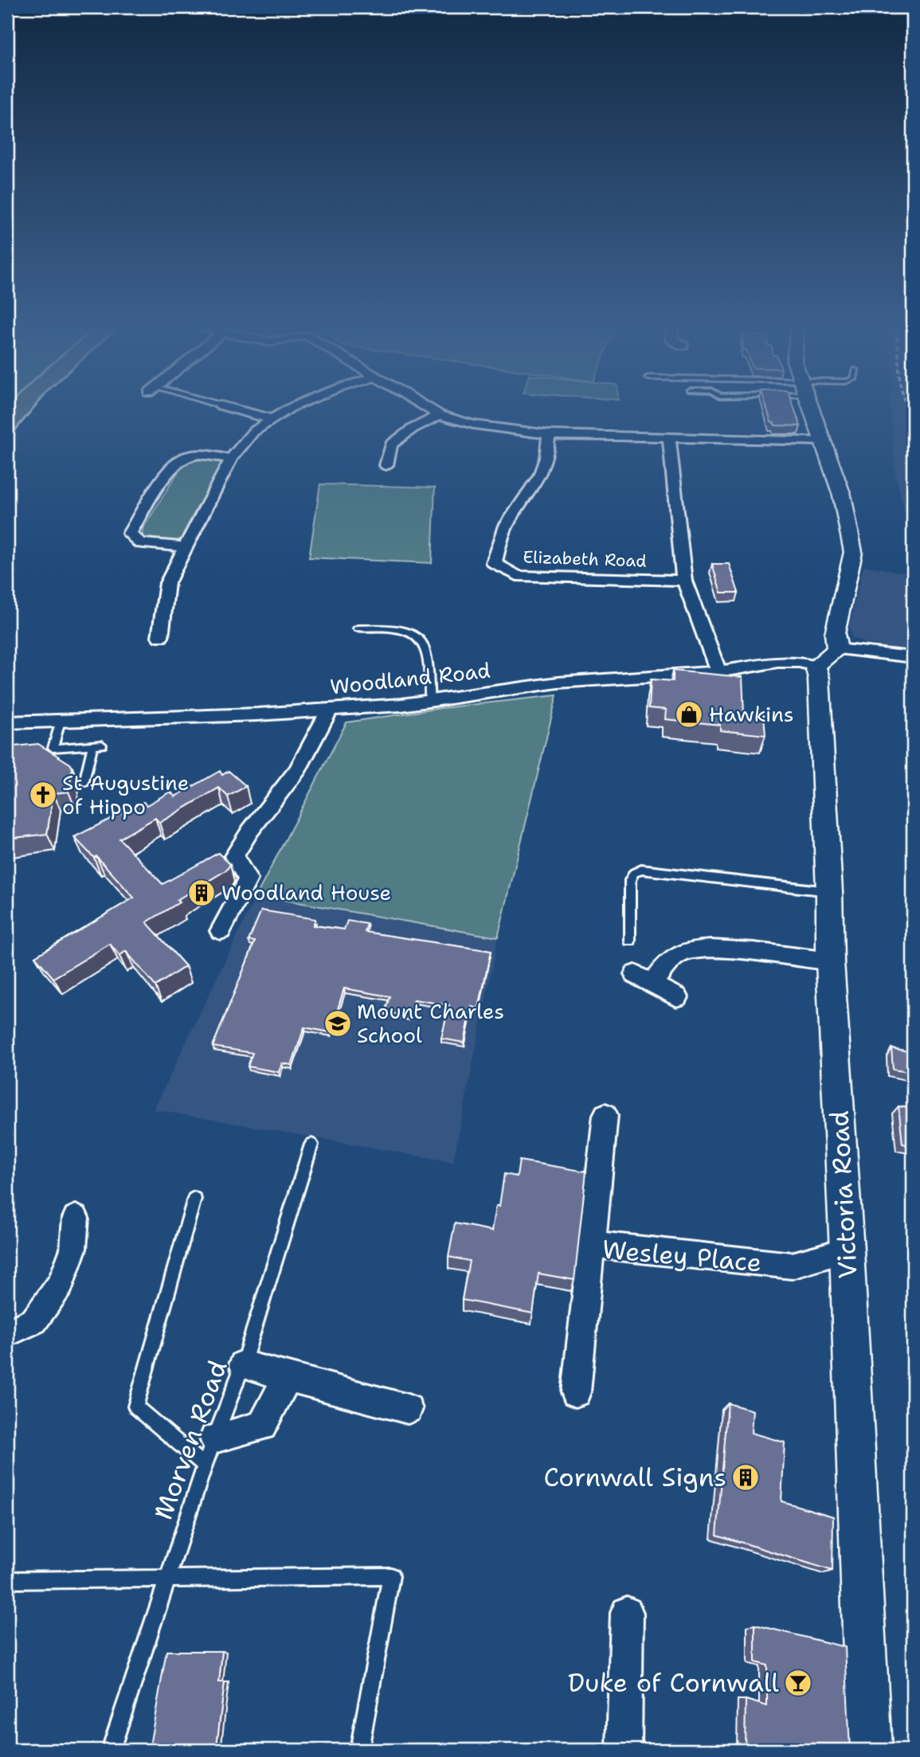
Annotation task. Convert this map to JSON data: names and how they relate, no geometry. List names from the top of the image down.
{
  "streets": {
    "street": [
      "Elizabeth Road",
      "Woodland Road",
      "Victoria Road",
      "Wesley Place"
    ],
    "lane": ["Morven Road"]
  },
  "crossings": [
    ["Woodland Road", "Victoria Road"],
    ["Victoria Road", "Wesley Place"]
  ],
  "places": {
    "shop": ["Hawkins"],
    "church": ["St Augustine of Hippo"],
    "building": ["Woodland House", "Cornwall Signs"],
    "school or university": ["Mount Charles School"],
    "bar": ["Duke of Cornwall"]
  }
}
